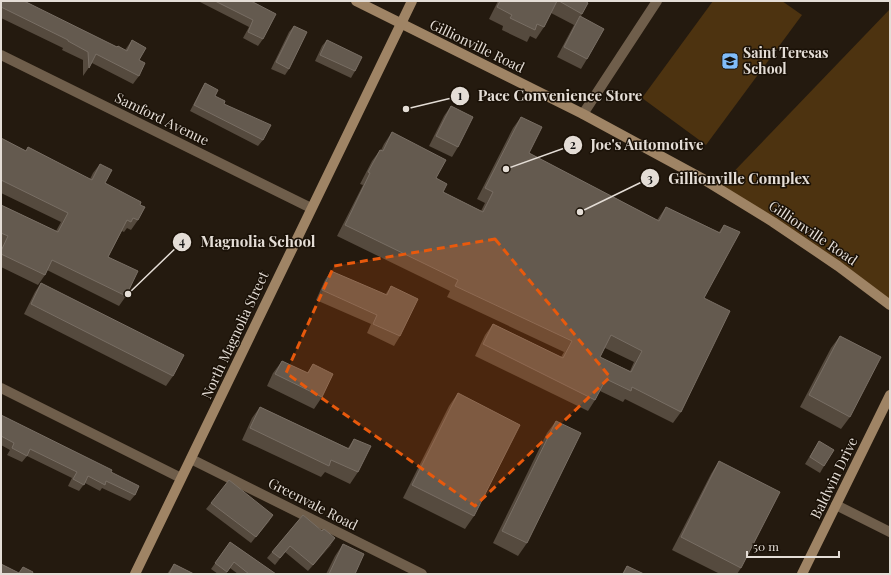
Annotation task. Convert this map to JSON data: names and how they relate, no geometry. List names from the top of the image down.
{
  "streets": {
    "street": [
      "Gillionville Road",
      "Samford Avenue",
      "North Magnolia Street",
      "Baldwin Drive",
      "Greenvale Road"
    ]
  },
  "crossings": [
    ["Gillionville Road", "North Magnolia Street"],
    ["Samford Avenue", "North Magnolia Street"],
    ["North Magnolia Street", "Greenvale Road"]
  ],
  "places": {
    "school or university": ["Saint Teresas School"],
    "other": [
      "Pace Convenience Store",
      "Joe's Automotive",
      "Gillionville Complex",
      "Magnolia School"
    ]
  },
  "scale_bar": "50 m"
}
